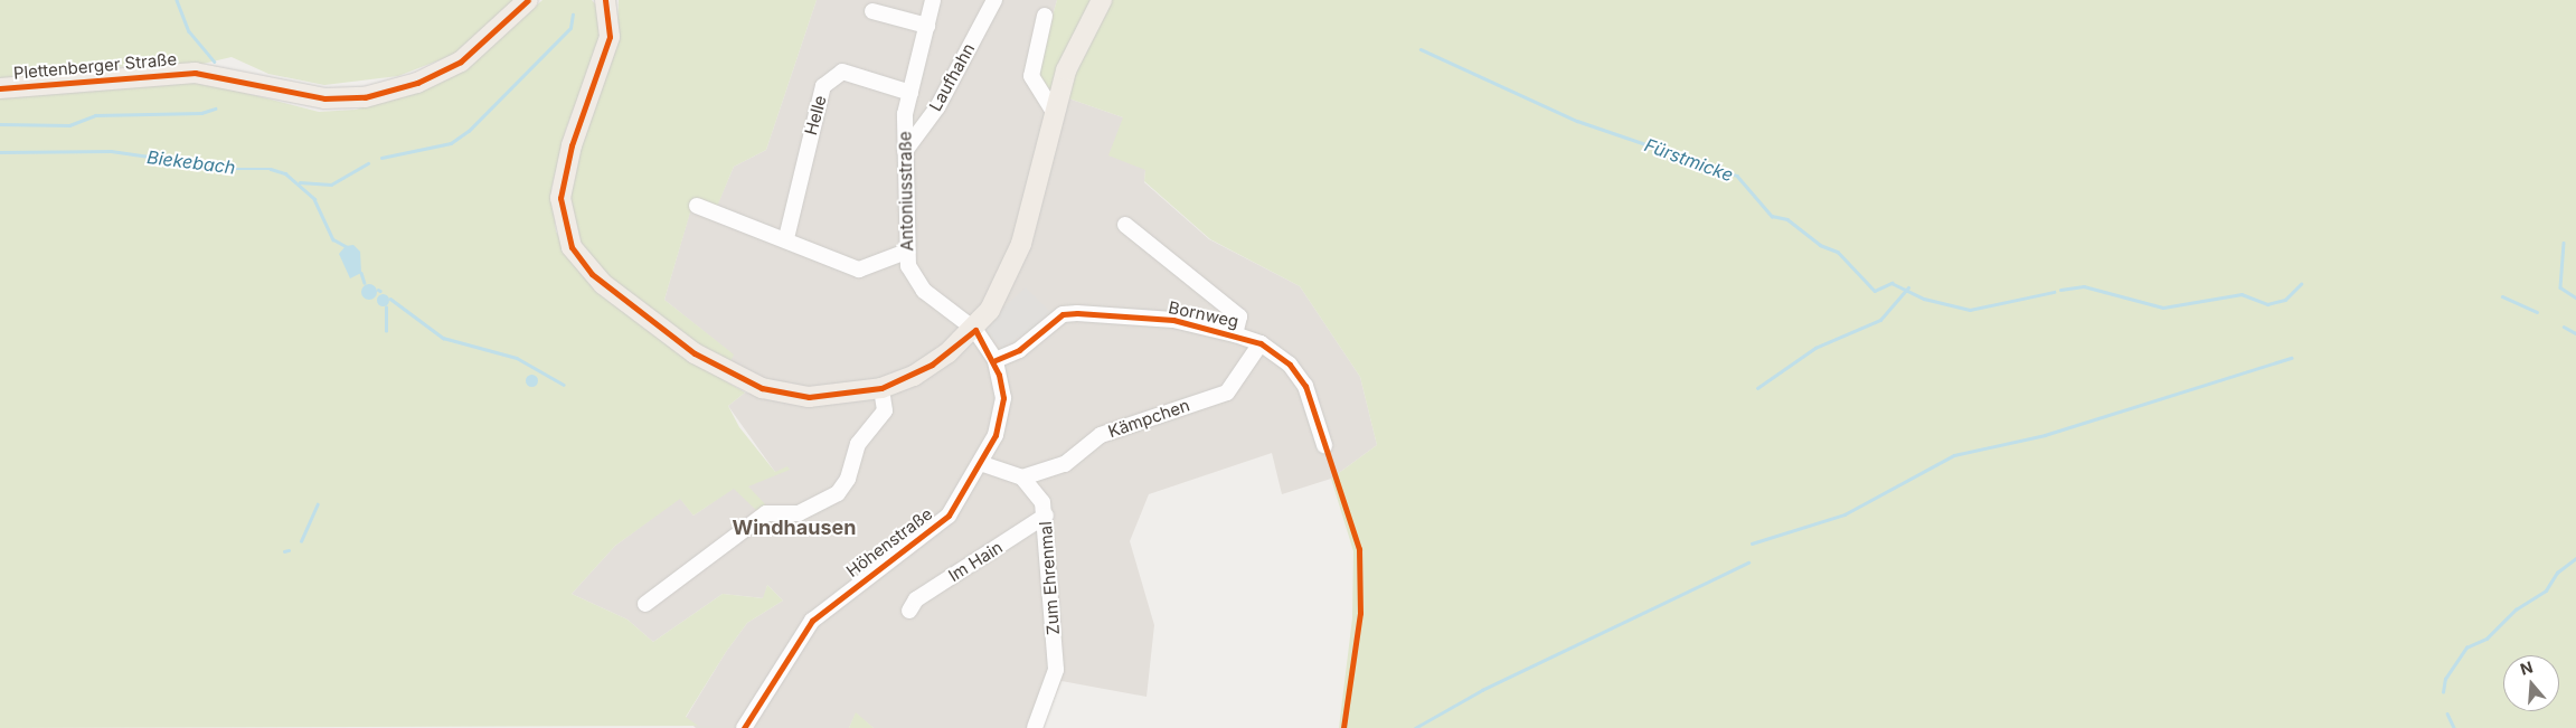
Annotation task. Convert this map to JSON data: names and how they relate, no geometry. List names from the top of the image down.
{
  "streets": {
    "main road": ["Plettenberger Straße"],
    "street": [
      "Laufhahn",
      "Helle",
      "Antoniusstraße",
      "Bornweg",
      "Kämpchen",
      "Höhenstraße",
      "Im Hain",
      "Zum Ehrenmal"
    ]
  },
  "crossings": [
    ["Laufhahn", "Antoniusstraße"],
    ["Helle", "Antoniusstraße"],
    ["Antoniusstraße", "Höhenstraße"],
    ["Bornweg", "Kämpchen"],
    ["Bornweg", "Höhenstraße"],
    ["Kämpchen", "Zum Ehrenmal"],
    ["Höhenstraße", "Zum Ehrenmal"],
    ["Im Hain", "Zum Ehrenmal"]
  ],
  "districts": ["Windhausen"],
  "water": ["Fürstmicke", "Biekebach"],
  "north": "top"
}
